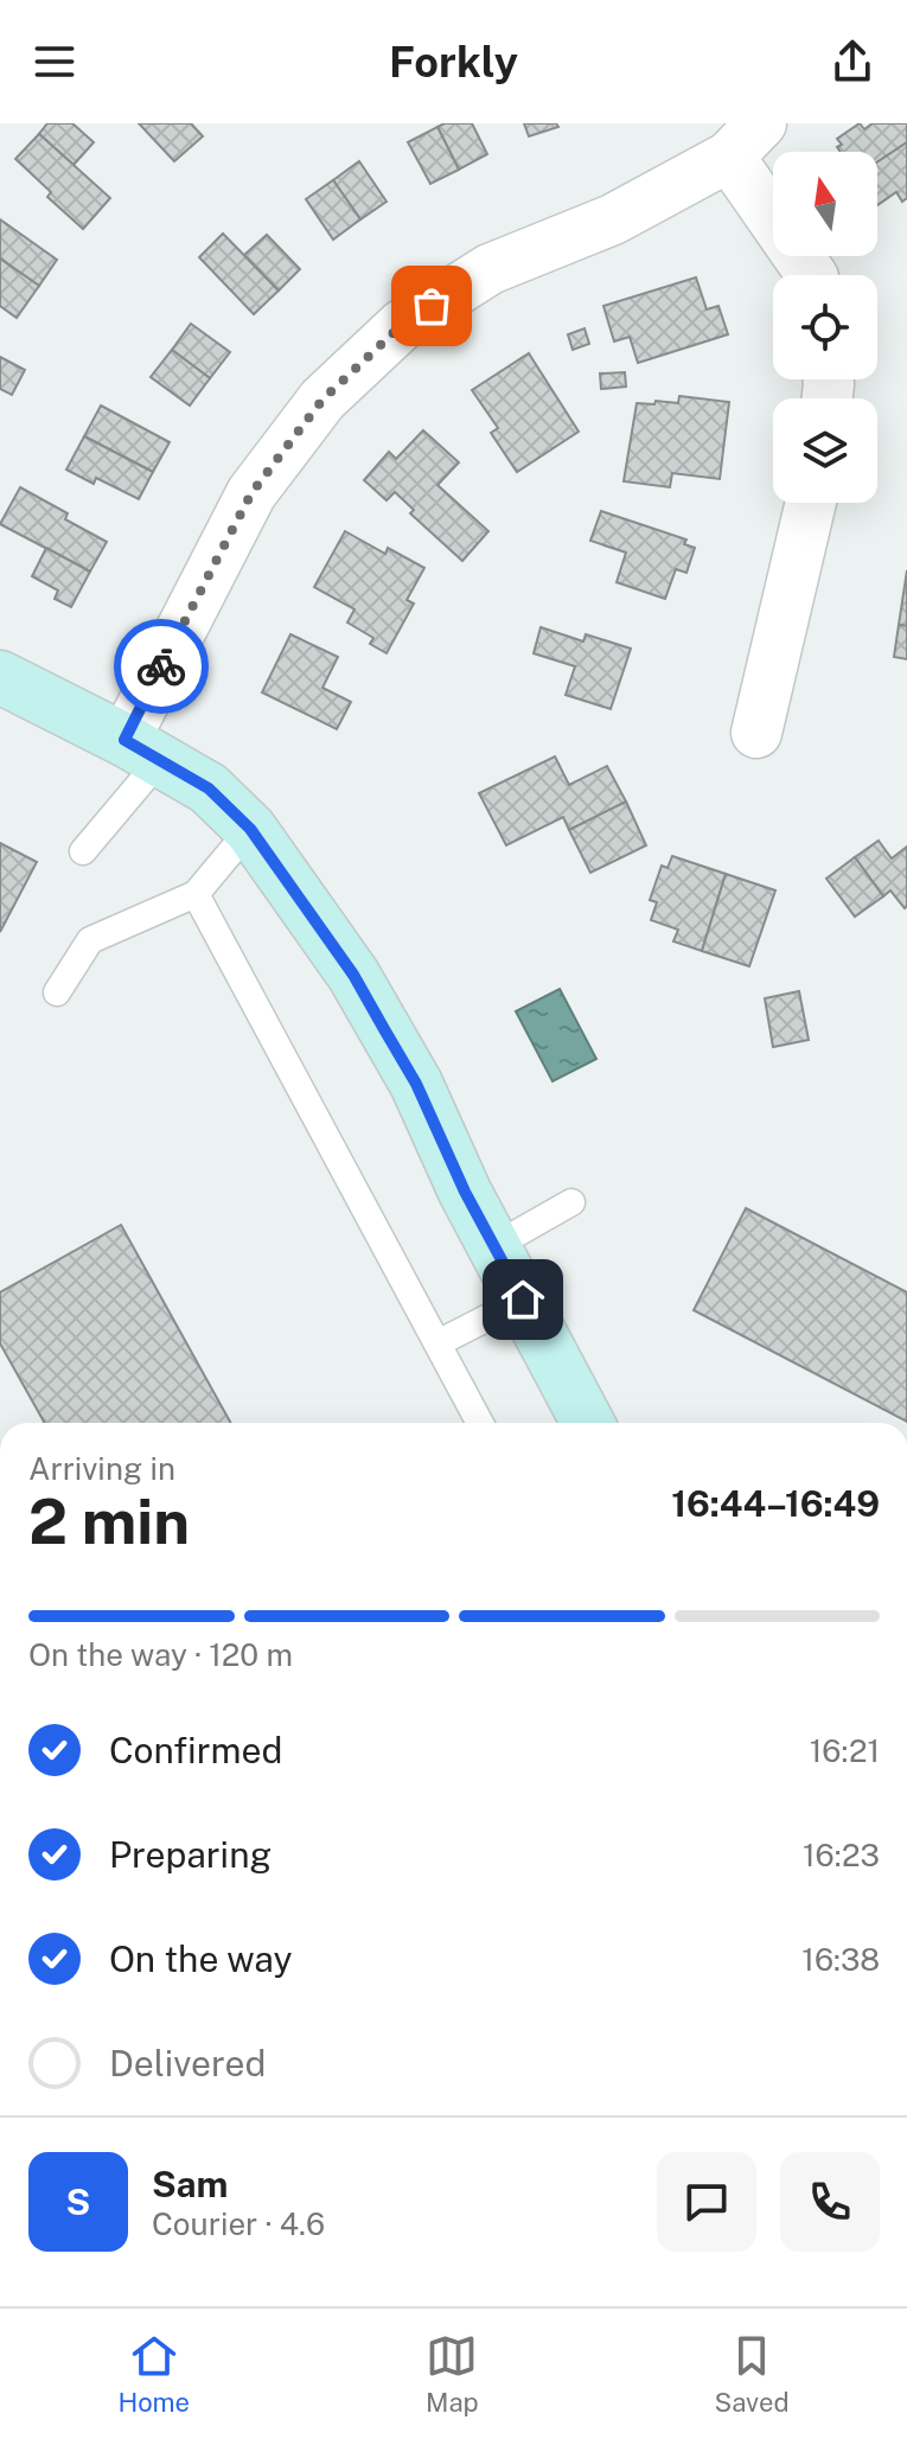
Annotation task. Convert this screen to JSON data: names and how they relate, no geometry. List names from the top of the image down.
{
  "north": "top",
  "page": {
    "header": "Forkly",
    "heading": ["2 min", "Arriving in", "16:44–16:49"],
    "panel": ["Sam", "Courier · 4.6"],
    "bar": "On the way · 120 m",
    "list": [
      ["Confirmed", "16:21"],
      ["Preparing", "16:23"],
      ["On the way", "16:38"],
      "Delivered"
    ],
    "round": "S",
    "tabs": ["Home", "Map", "Saved"]
  }
}
